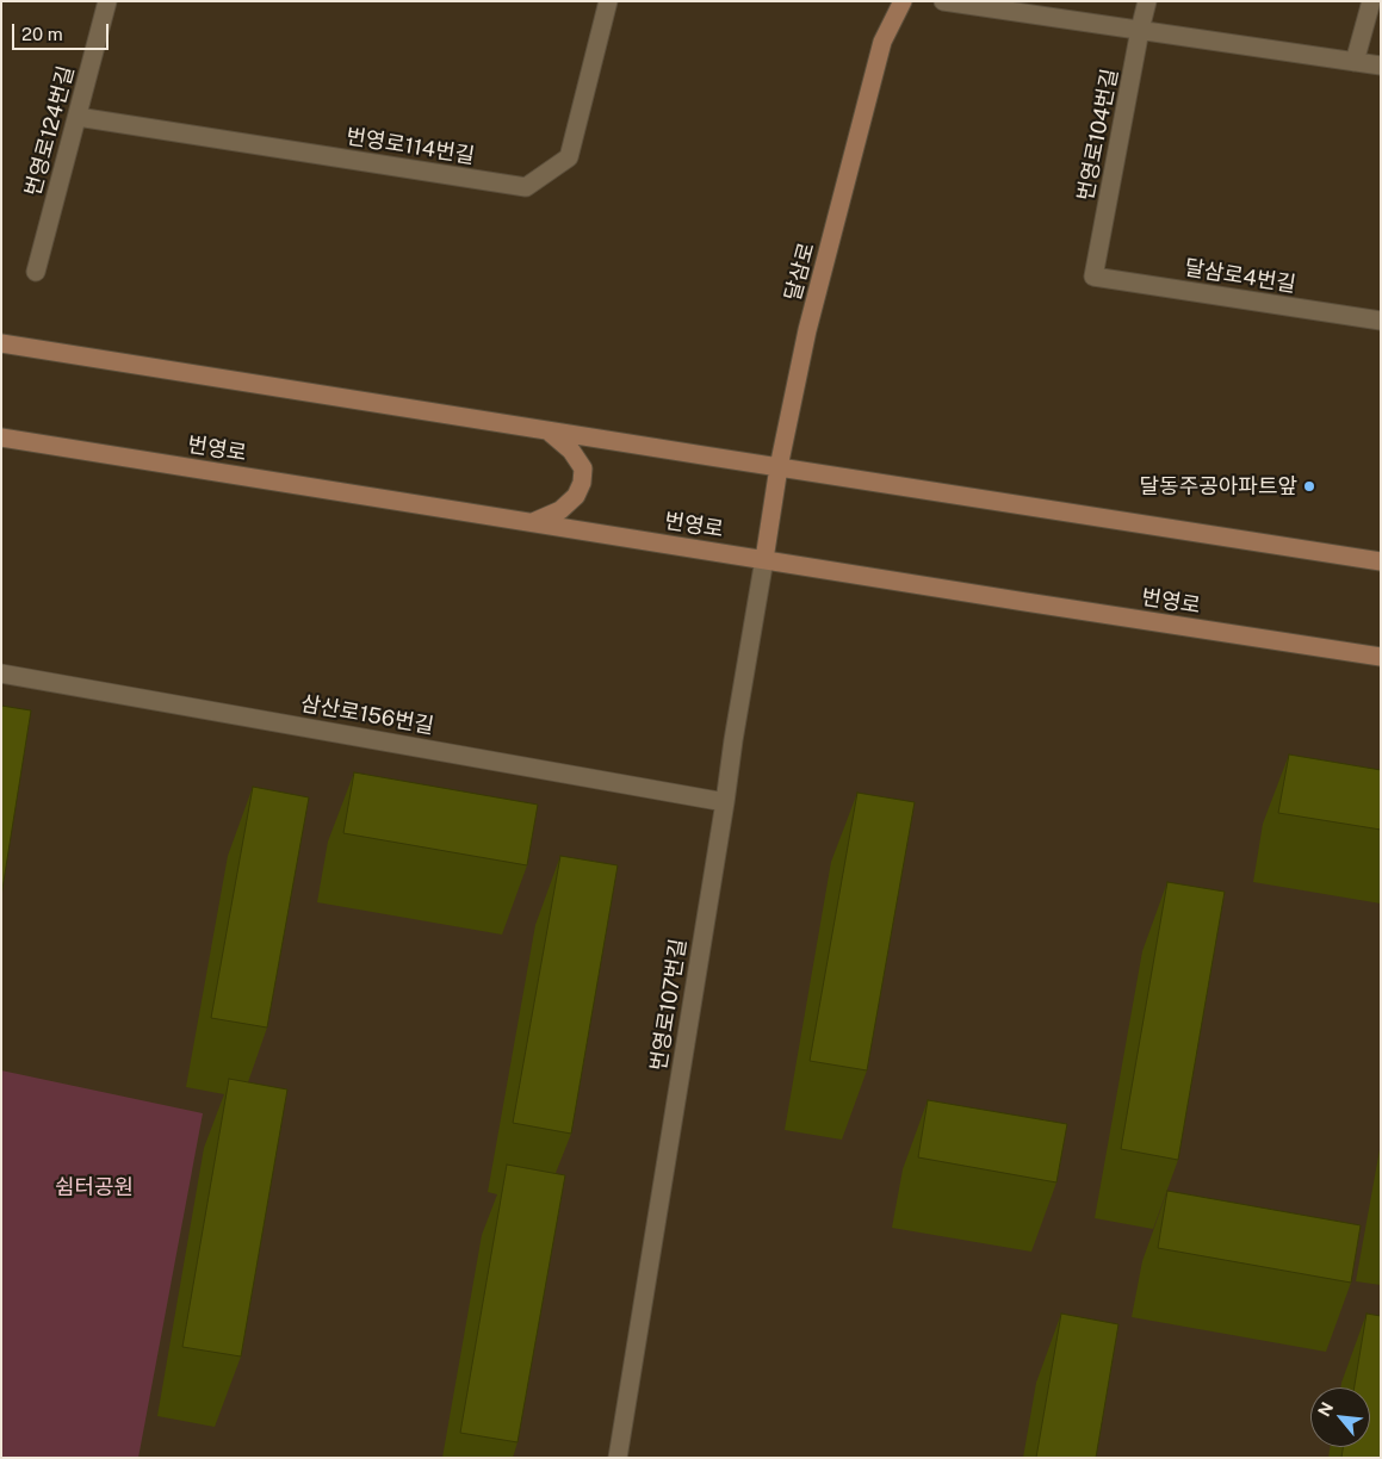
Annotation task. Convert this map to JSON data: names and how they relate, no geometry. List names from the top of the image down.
{
  "streets": {
    "main road": ["달삼로", "번영로"],
    "street": [
      "번영로124번길",
      "번영로104번길",
      "번영로114번길",
      "달삼로4번길",
      "삼산로156번길",
      "번영로107번길"
    ]
  },
  "crossings": [
    ["번영로124번길", "번영로114번길"],
    ["번영로104번길", "달삼로4번길"],
    ["달삼로", "번영로"],
    ["달삼로", "번영로107번길"],
    ["번영로", "번영로107번길"],
    ["삼산로156번길", "번영로107번길"]
  ],
  "parks": ["쉼터공원"],
  "places": ["달동주공아파트앞"],
  "scale_bar": "20 m",
  "north": "top left"
}
